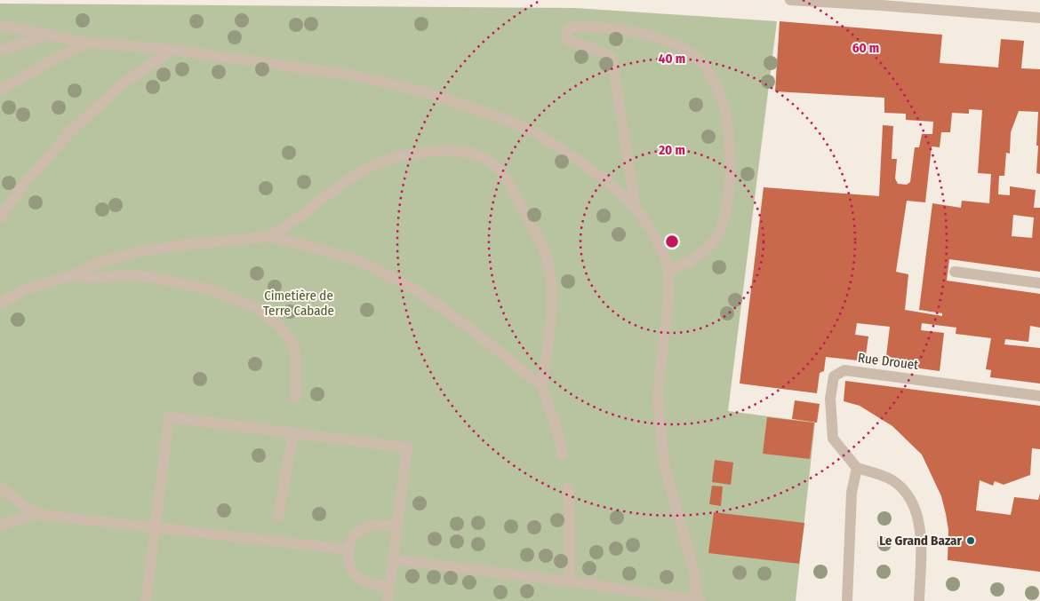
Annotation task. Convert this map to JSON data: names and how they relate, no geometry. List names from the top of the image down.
{
  "streets": {
    "street": ["Rue Drouet"]
  },
  "parks": ["Cimetière de Terre Cabade"],
  "places": ["Le Grand Bazar"],
  "rings": ["60 m", "40 m", "20 m"]
}
